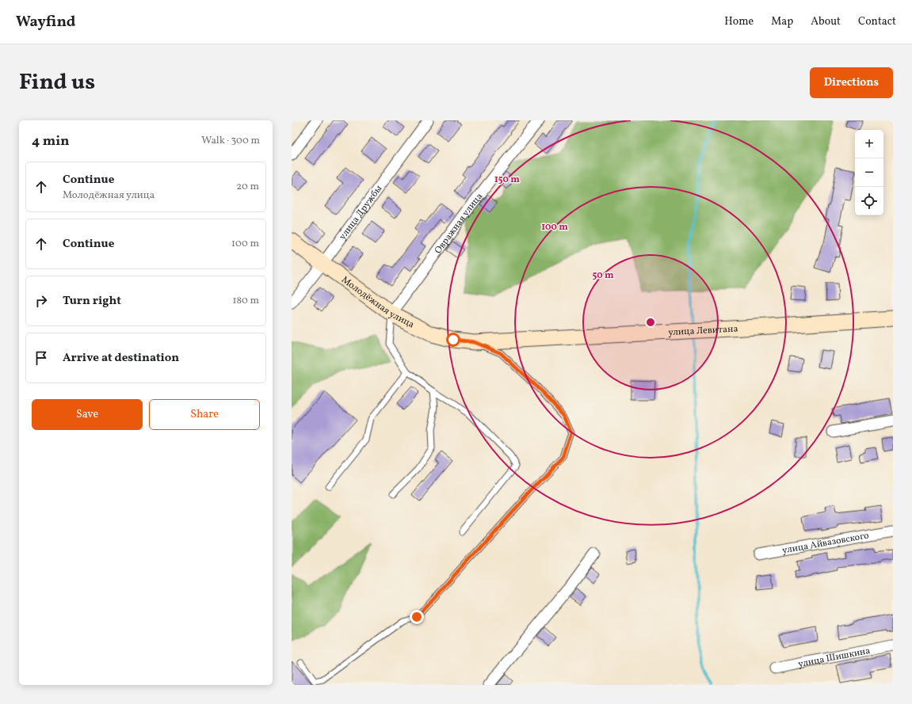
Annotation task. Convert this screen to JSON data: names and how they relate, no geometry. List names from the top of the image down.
{
  "streets": {
    "main road": ["Молодёжная улица", "улица Левитана"],
    "street": [
      "улица Дружбы",
      "Овражная улица",
      "улица Айвазовского",
      "улица Шишкина"
    ]
  },
  "crossings": [
    ["улица Дружбы", "Молодёжная улица"],
    ["Овражная улица", "Молодёжная улица"],
    ["Молодёжная улица", "улица Левитана"]
  ],
  "page": {
    "header": "Wayfind",
    "nav": [
      "Home",
      "Map",
      "About",
      "Contact"
    ],
    "title": "Find us",
    "buttons": [
      "Directions",
      ["Save", "Share"]
    ],
    "heading": ["4 min", "Walk · 300 m"],
    "map_buttons": ["+", "−"],
    "list": [
      ["Continue", "Молодёжная улица", "20 m"],
      ["Continue", "100 m"],
      ["Turn right", "180 m"],
      "Arrive at destination"
    ]
  },
  "rings": ["150 m", "100 m", "50 m"]
}
